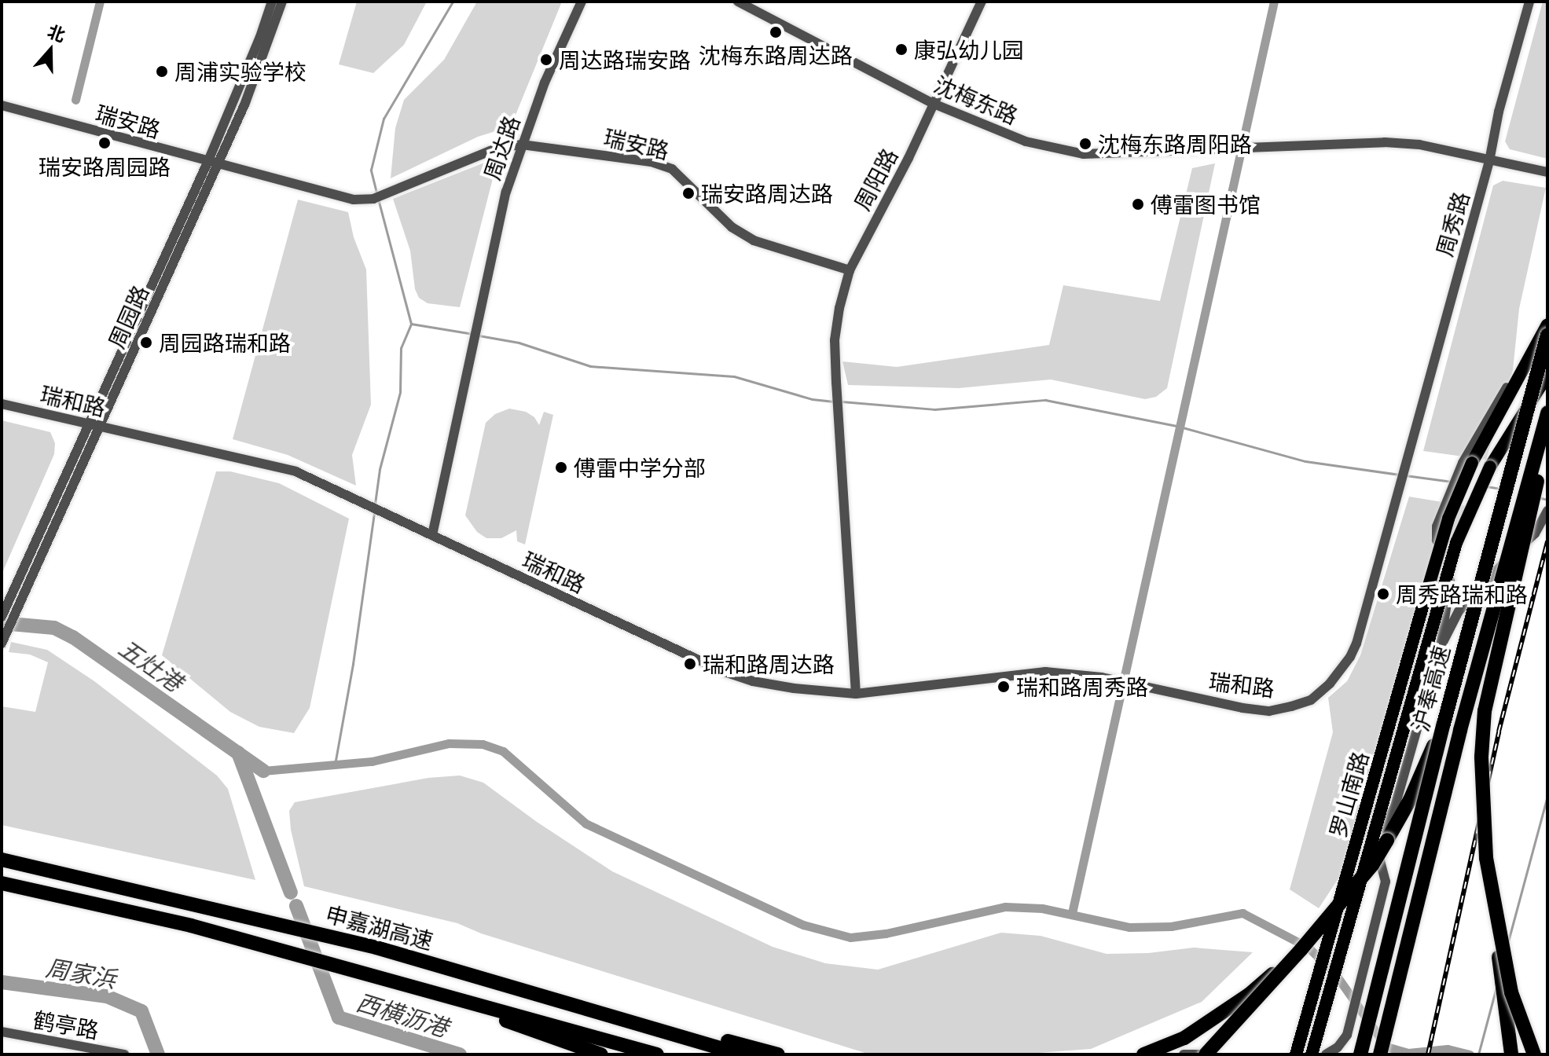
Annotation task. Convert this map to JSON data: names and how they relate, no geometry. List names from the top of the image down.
{
  "streets": {
    "highway": ["沪奉高速", "申嘉湖高速"],
    "main road": ["罗山南路"],
    "street": [
      "沈梅东路",
      "瑞安路",
      "周达路",
      "周阳路",
      "周秀路",
      "周园路",
      "瑞和路",
      "鹤亭路"
    ]
  },
  "crossings": [
    ["沈梅东路", "周阳路"],
    ["沈梅东路", "周秀路"],
    ["瑞安路", "周达路"],
    ["瑞安路", "周阳路"],
    ["瑞安路", "周园路"],
    ["周达路", "瑞和路"],
    ["周阳路", "瑞和路"],
    ["周秀路", "瑞和路"],
    ["周园路", "瑞和路"]
  ],
  "water": ["五灶港", "周家浜", "西横沥港"],
  "places": [
    "沈梅东路周达路",
    "康弘幼儿园",
    "周达路瑞安路",
    "周浦实验学校",
    "瑞安路周园路",
    "沈梅东路周阳路",
    "瑞安路周达路",
    "傅雷图书馆",
    "周园路瑞和路",
    "傅雷中学分部",
    "周秀路瑞和路",
    "瑞和路周达路",
    "瑞和路周秀路"
  ],
  "north": "top"
}
